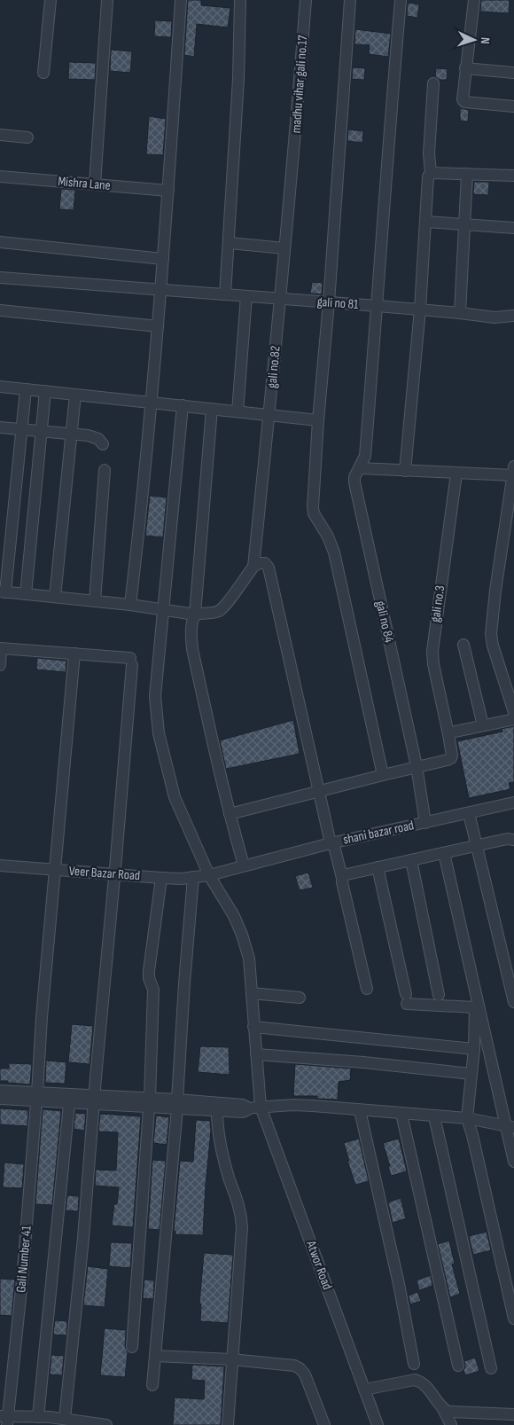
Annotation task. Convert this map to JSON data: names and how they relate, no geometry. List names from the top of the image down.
{
  "streets": {
    "street": [
      "madhu vihar gali no.17",
      "Mishra Lane",
      "gali no 81",
      "gali no.82",
      "gali no.3",
      "gali no 84",
      "shani bazar road",
      "Veer Bazar Road",
      "Gali Number 41",
      "Atwor Road"
    ]
  },
  "crossings": [
    ["madhu vihar gali no.17", "gali no.82"],
    ["gali no 81", "gali no.82"],
    ["gali no.3", "gali no 84"],
    ["gali no 84", "shani bazar road"],
    ["shani bazar road", "Veer Bazar Road"],
    ["shani bazar road", "Atwor Road"],
    ["Veer Bazar Road", "Gali Number 41"],
    ["Veer Bazar Road", "Atwor Road"]
  ],
  "north": "right"
}
